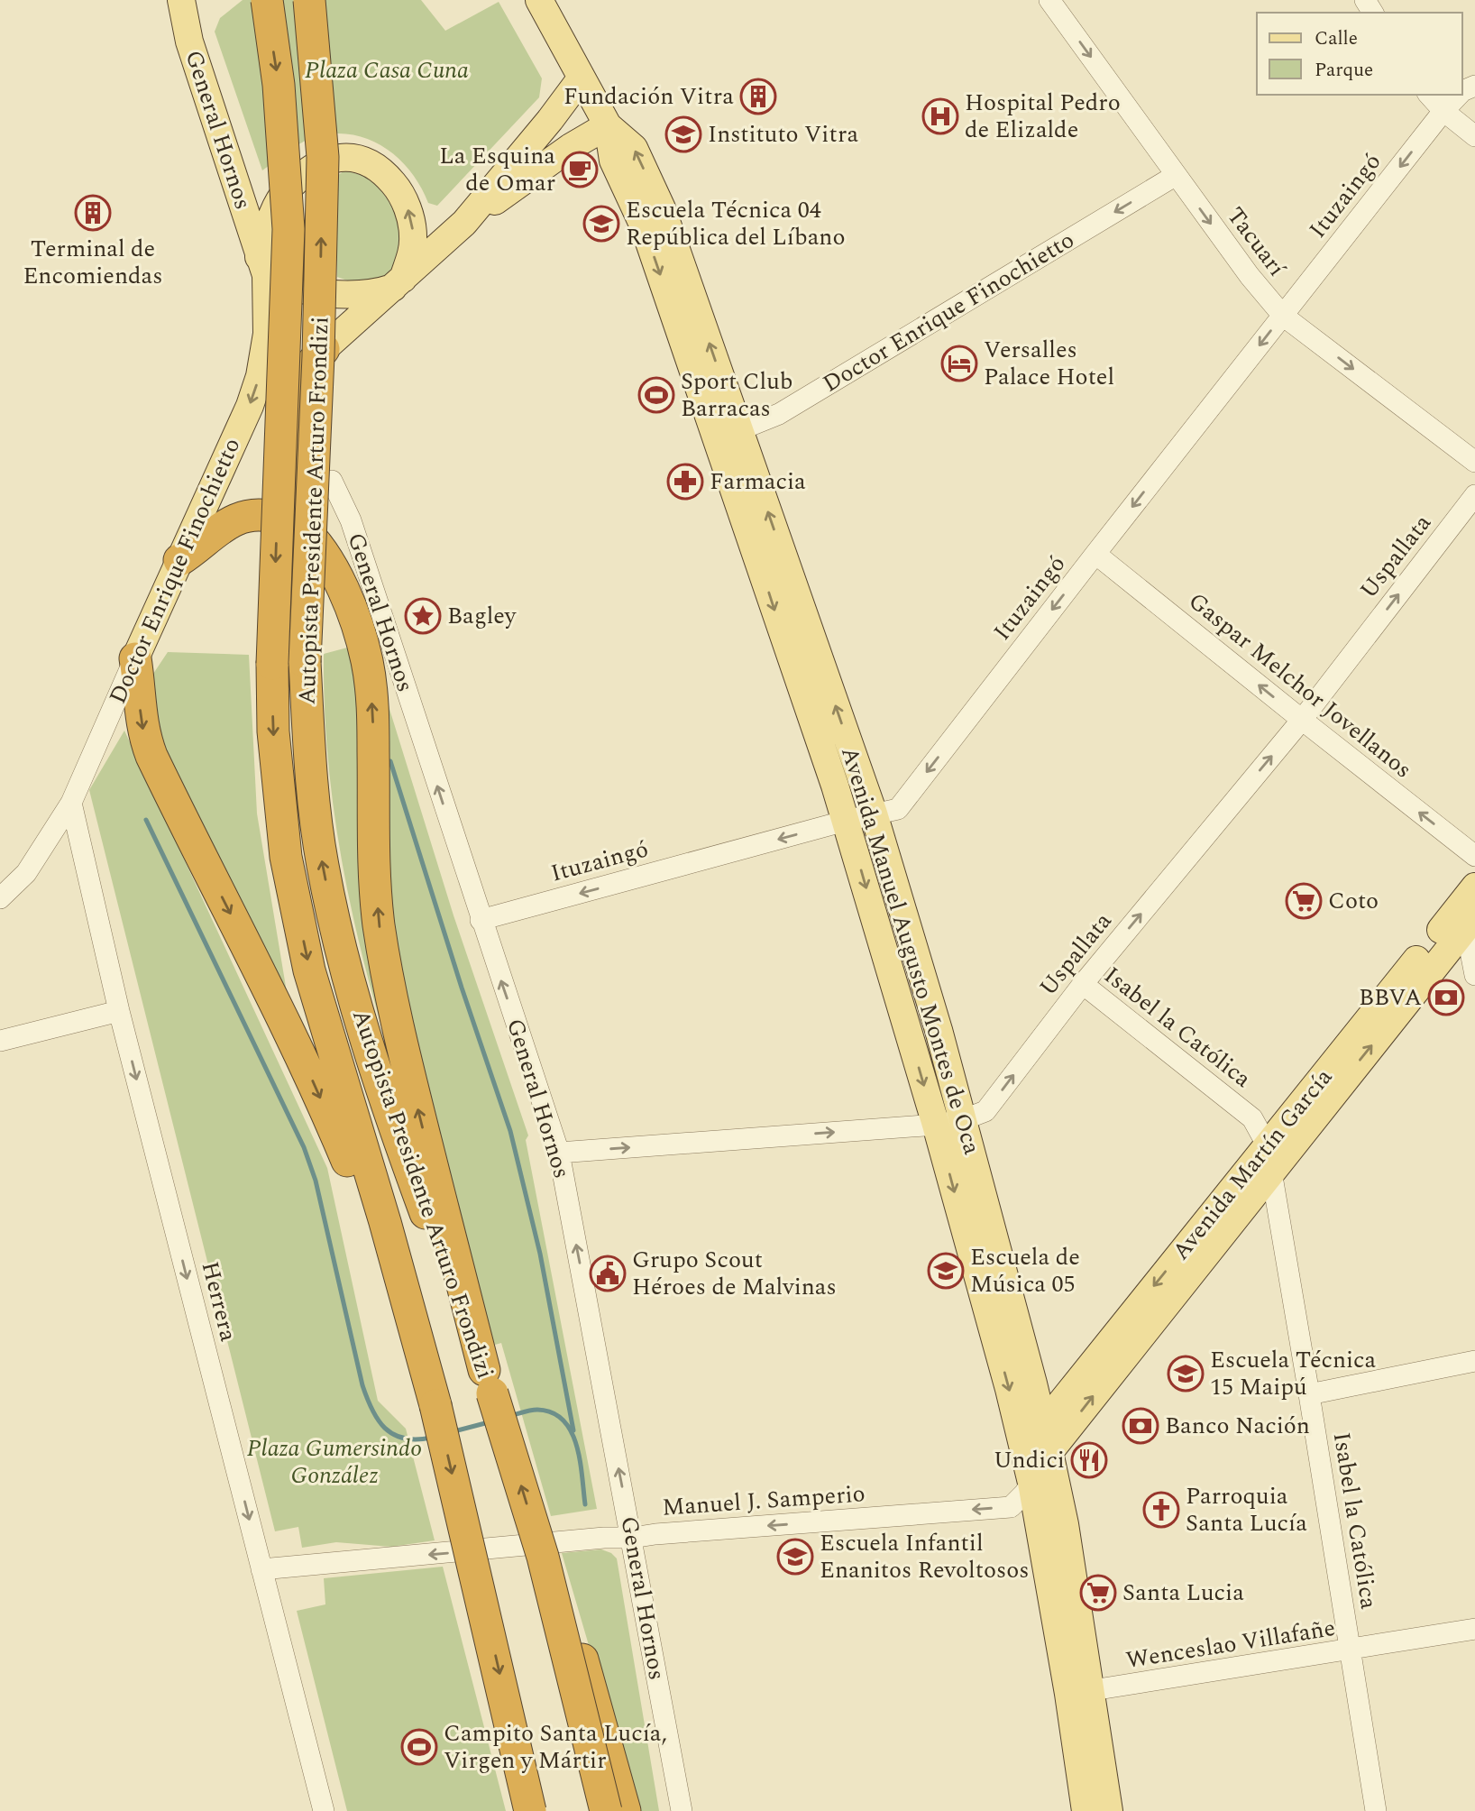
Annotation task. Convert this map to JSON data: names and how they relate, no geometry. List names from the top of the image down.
{
  "streets": {
    "highway": ["Autopista Presidente Arturo Frondizi"],
    "main road": [
      "General Hornos",
      "Doctor Enrique Finochietto",
      "Avenida Manuel Augusto Montes de Oca",
      "Avenida Martín García"
    ],
    "street": [
      "Ituzaingó",
      "Tacuarí",
      "Uspallata",
      "Gaspar Melchor Jovellanos",
      "Isabel la Católica",
      "Herrera",
      "Manuel J. Samperio",
      "Wenceslao Villafañe"
    ]
  },
  "crossings": [
    ["General Hornos", "Ituzaingó"],
    ["General Hornos", "Doctor Enrique Finochietto"],
    ["General Hornos", "Uspallata"],
    ["General Hornos", "Manuel J. Samperio"],
    ["Ituzaingó", "Tacuarí"],
    ["Ituzaingó", "Gaspar Melchor Jovellanos"],
    ["Ituzaingó", "Avenida Manuel Augusto Montes de Oca"],
    ["Tacuarí", "Doctor Enrique Finochietto"],
    ["Doctor Enrique Finochietto", "Avenida Manuel Augusto Montes de Oca"],
    ["Doctor Enrique Finochietto", "Herrera"],
    ["Uspallata", "Gaspar Melchor Jovellanos"],
    ["Uspallata", "Avenida Manuel Augusto Montes de Oca"],
    ["Uspallata", "Isabel la Católica"],
    ["Avenida Manuel Augusto Montes de Oca", "Avenida Martín García"],
    ["Avenida Manuel Augusto Montes de Oca", "Manuel J. Samperio"],
    ["Avenida Manuel Augusto Montes de Oca", "Wenceslao Villafañe"],
    ["Isabel la Católica", "Avenida Martín García"],
    ["Isabel la Católica", "Wenceslao Villafañe"],
    ["Avenida Martín García", "Manuel J. Samperio"],
    ["Herrera", "Manuel J. Samperio"]
  ],
  "one_way": [
    "General Hornos",
    "Ituzaingó",
    "Tacuarí",
    "Doctor Enrique Finochietto",
    "Uspallata",
    "Gaspar Melchor Jovellanos",
    "Herrera",
    "Manuel J. Samperio"
  ],
  "parks": ["Plaza Casa Cuna", "Plaza Gumersindo González"],
  "places": {
    "building": ["Fundación Vitra", "Terminal de Encomiendas"],
    "hospital": ["Hospital Pedro de Elizalde"],
    "school or university": [
      "Instituto Vitra",
      "Escuela Técnica 04 República del Líbano",
      "Escuela de Música 05",
      "Escuela Técnica 15 Maipú",
      "Escuela Infantil Enanitos Revoltosos"
    ],
    "cafe": ["La Esquina de Omar"],
    "hotel": ["Versalles Palace Hotel"],
    "sports": ["Sport Club Barracas", "Campito Santa Lucía, Virgen y Mártir"],
    "pharmacy": ["Farmacia"],
    "place": ["Bagley"],
    "supermarket": ["Coto", "Santa Lucia"],
    "bank": ["BBVA", "Banco Nación"],
    "public building": ["Grupo Scout Héroes de Malvinas"],
    "restaurant": ["Undici"],
    "church": ["Parroquia Santa Lucía"]
  },
  "legend": ["Calle", "Parque"]
}
